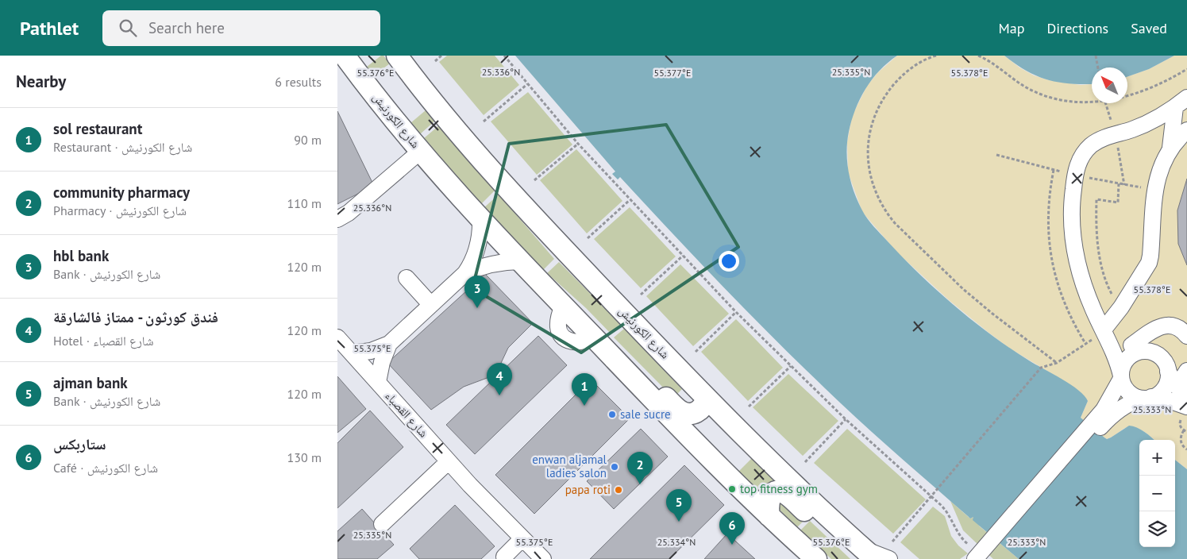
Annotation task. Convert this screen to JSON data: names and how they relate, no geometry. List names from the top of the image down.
{
  "streets": {
    "main road": ["شارع الكورنيش"],
    "street": ["شارع القصباء"]
  },
  "places": [
    "sale sucre",
    "enwan aljamal ladies salon",
    "top fitness gym",
    "papa roti"
  ],
  "north": "top left",
  "page": {
    "header": "Pathlet",
    "search": "Search here",
    "nav": ["Map", "Directions", "Saved"],
    "heading": ["Nearby", "6 results"],
    "list": [
      {
        "mark": "1",
        "name": "sol restaurant",
        "note": "Restaurant · شارع الكورنيش",
        "value": "90 m"
      },
      {
        "mark": "2",
        "name": "community pharmacy",
        "note": "Pharmacy · شارع الكورنيش",
        "value": "110 m"
      },
      {
        "mark": "3",
        "name": "hbl bank",
        "note": "Bank · شارع الكورنيش",
        "value": "120 m"
      },
      {
        "mark": "4",
        "name": "فندق كورثون - ممتاز فالشارقة",
        "note": "Hotel · شارع القصباء",
        "value": "120 m"
      },
      {
        "mark": "5",
        "name": "ajman bank",
        "note": "Bank · شارع الكورنيش",
        "value": "120 m"
      },
      {
        "mark": "6",
        "name": "ستاربكس",
        "note": "Café · شارع الكورنيش",
        "value": "130 m"
      }
    ],
    "pins": [
      "3",
      "4",
      "1",
      "2",
      "5",
      "6"
    ],
    "map_buttons": ["+", "−"]
  },
  "coordinates": [
    "25.336°N",
    "25.335°N",
    "55.376°E",
    "55.377°E",
    "55.378°E",
    "55.375°E",
    "25.333°N",
    "25.334°N"
  ]
}
